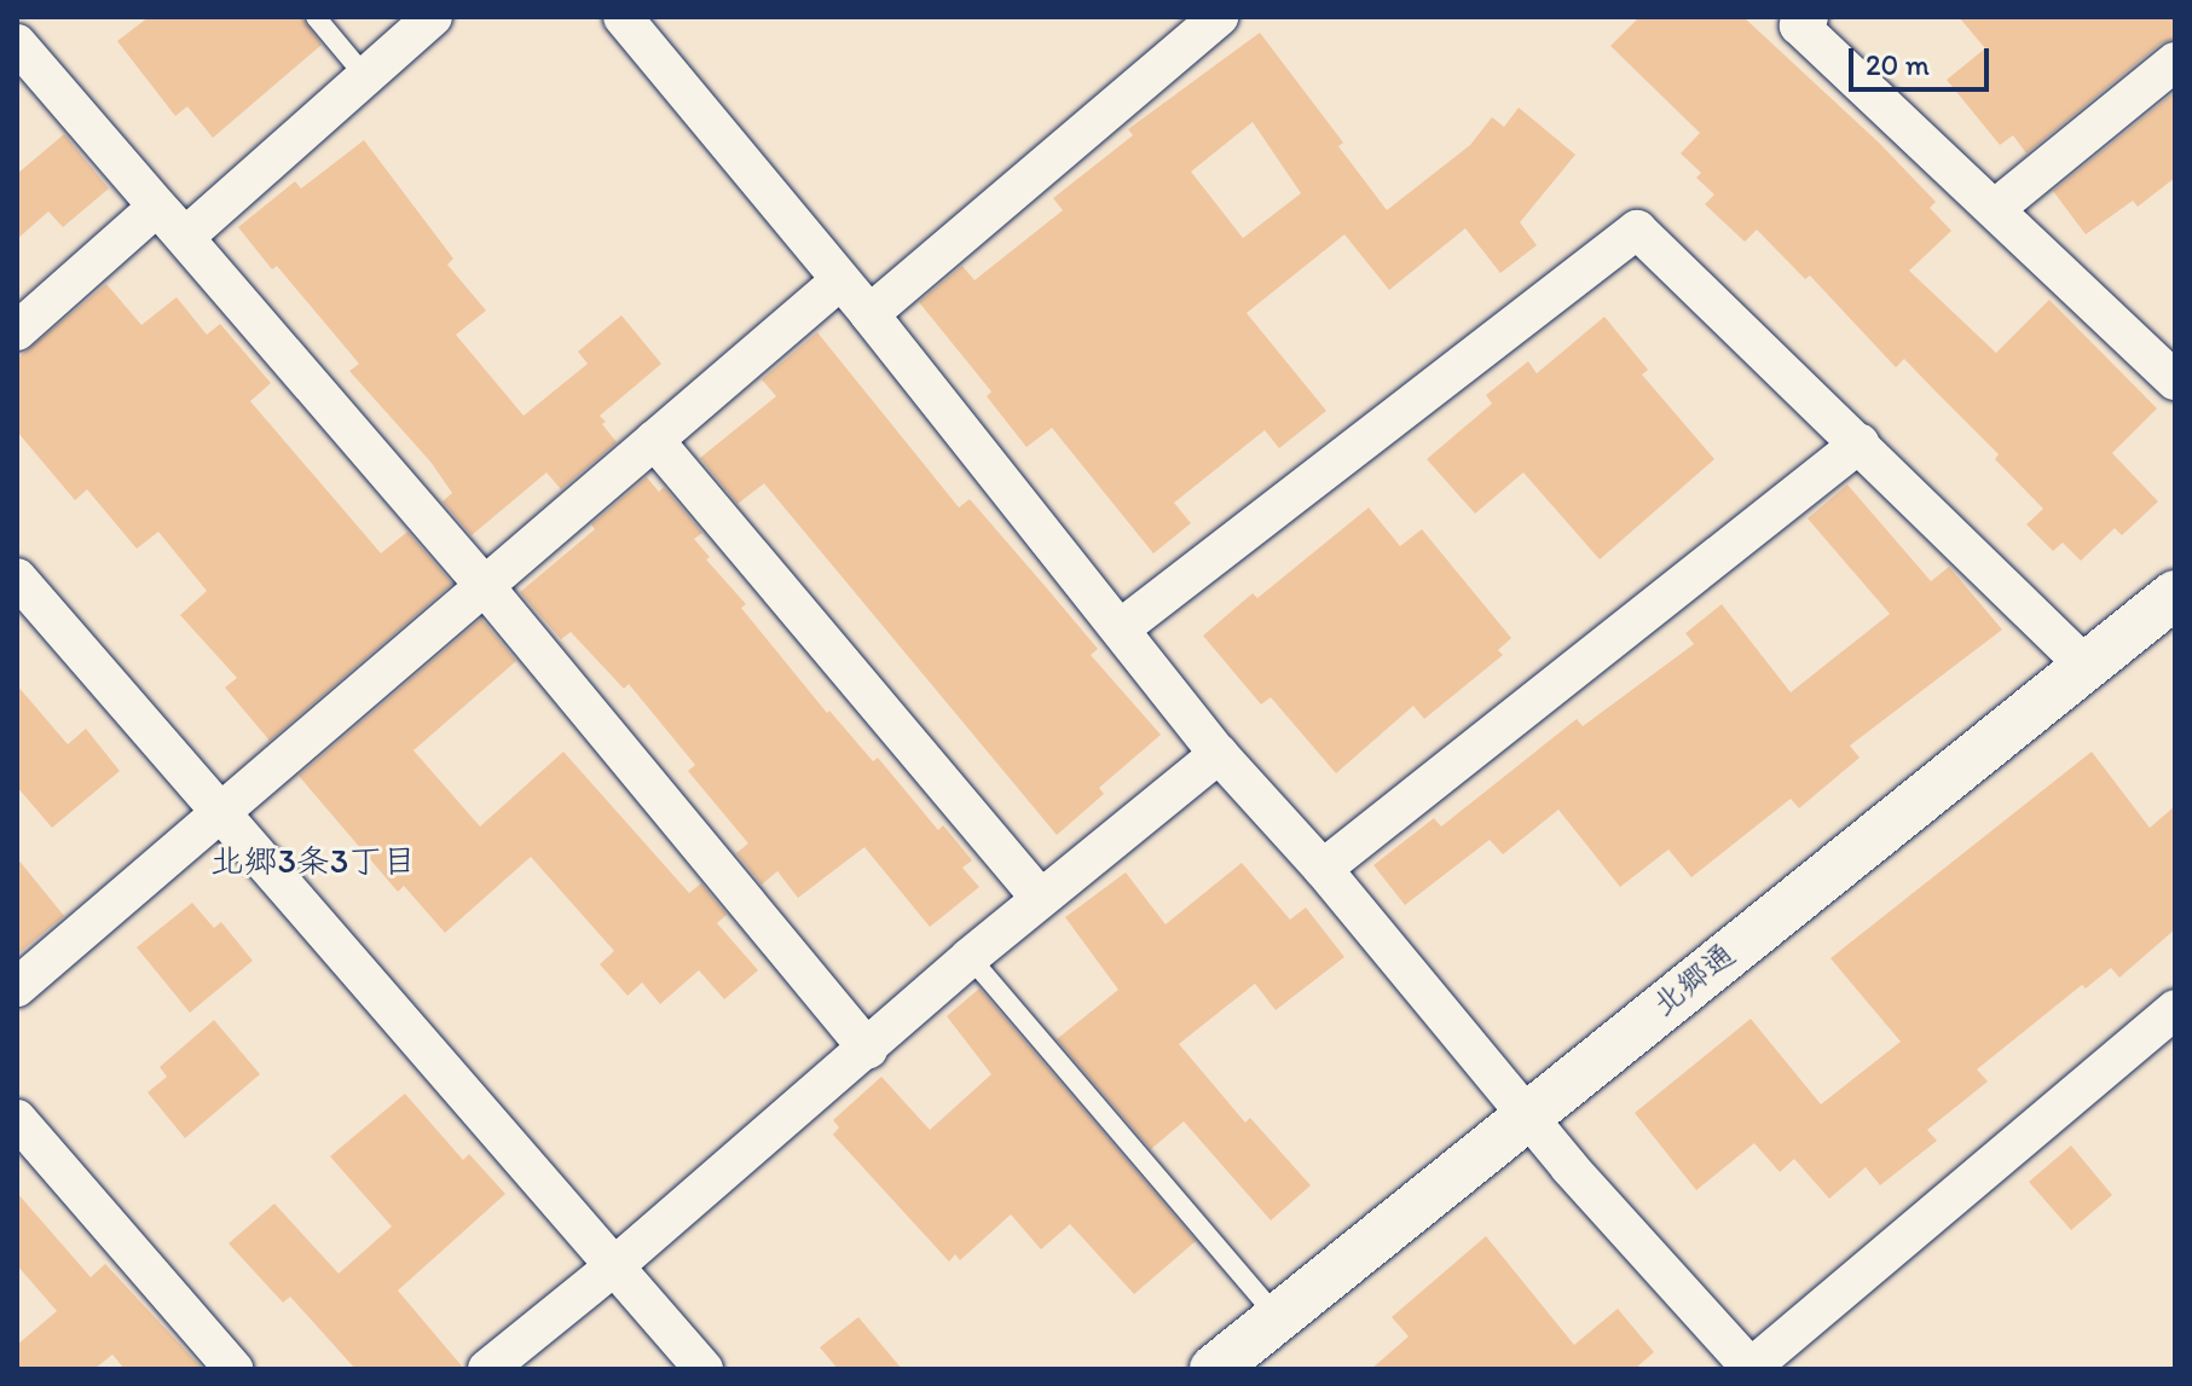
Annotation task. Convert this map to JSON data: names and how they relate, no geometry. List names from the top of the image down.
{
  "streets": {
    "street": ["北郷通"]
  },
  "districts": ["北郷3条3丁目"],
  "scale_bar": "20 m"
}
